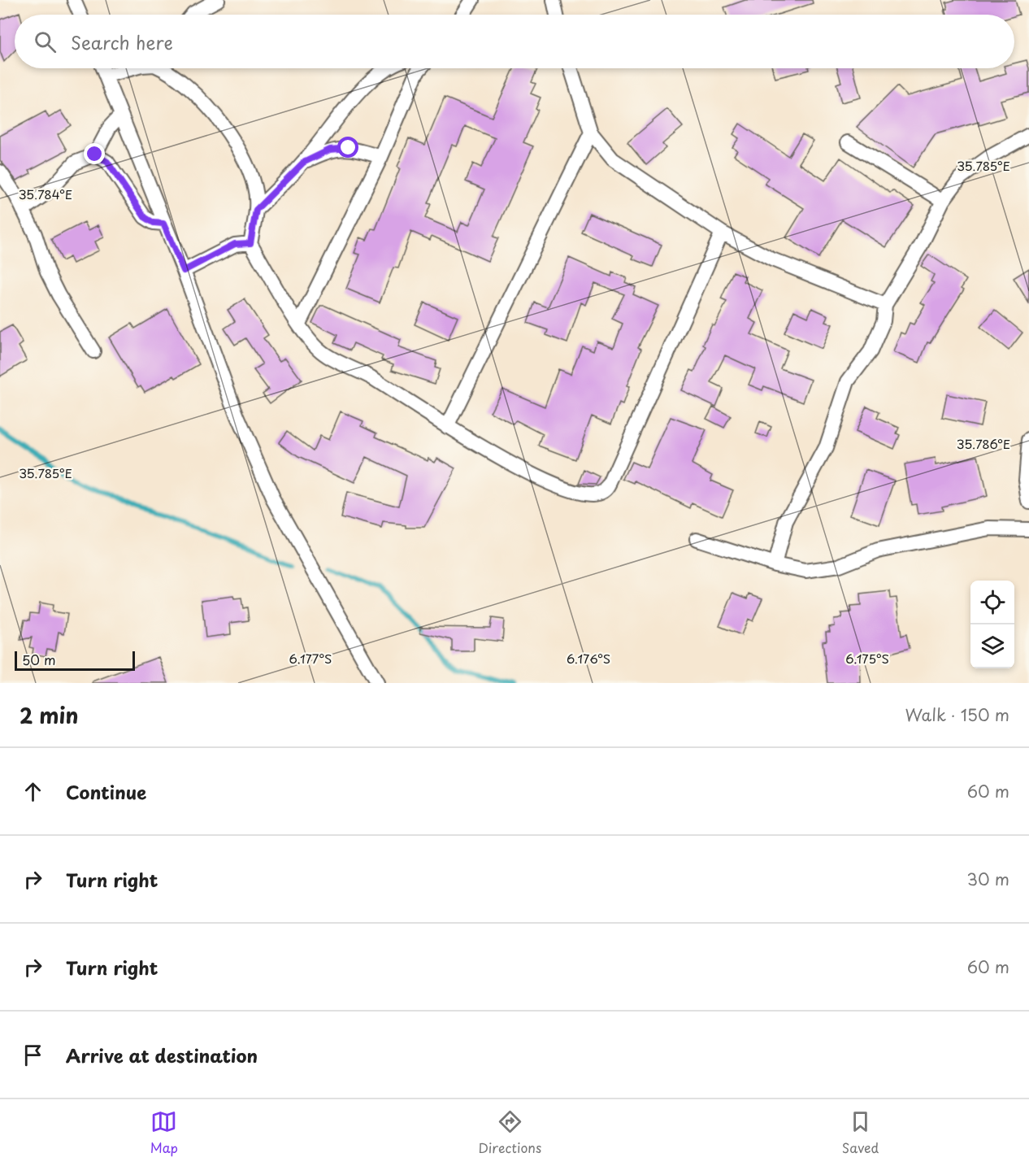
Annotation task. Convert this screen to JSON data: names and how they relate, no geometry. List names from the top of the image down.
{
  "scale_bar": "50 m",
  "page": {
    "search": "Search here",
    "scale": "50 m",
    "heading": ["2 min", "Walk · 150 m"],
    "list": [
      ["Continue", "60 m"],
      ["Turn right", "30 m"],
      ["Turn right", "60 m"],
      "Arrive at destination"
    ],
    "nav": ["Map", "Directions", "Saved"]
  },
  "coordinates": [
    "35.785°E",
    "35.784°E",
    "35.786°E",
    "6.177°S",
    "6.176°S",
    "6.175°S"
  ]
}
